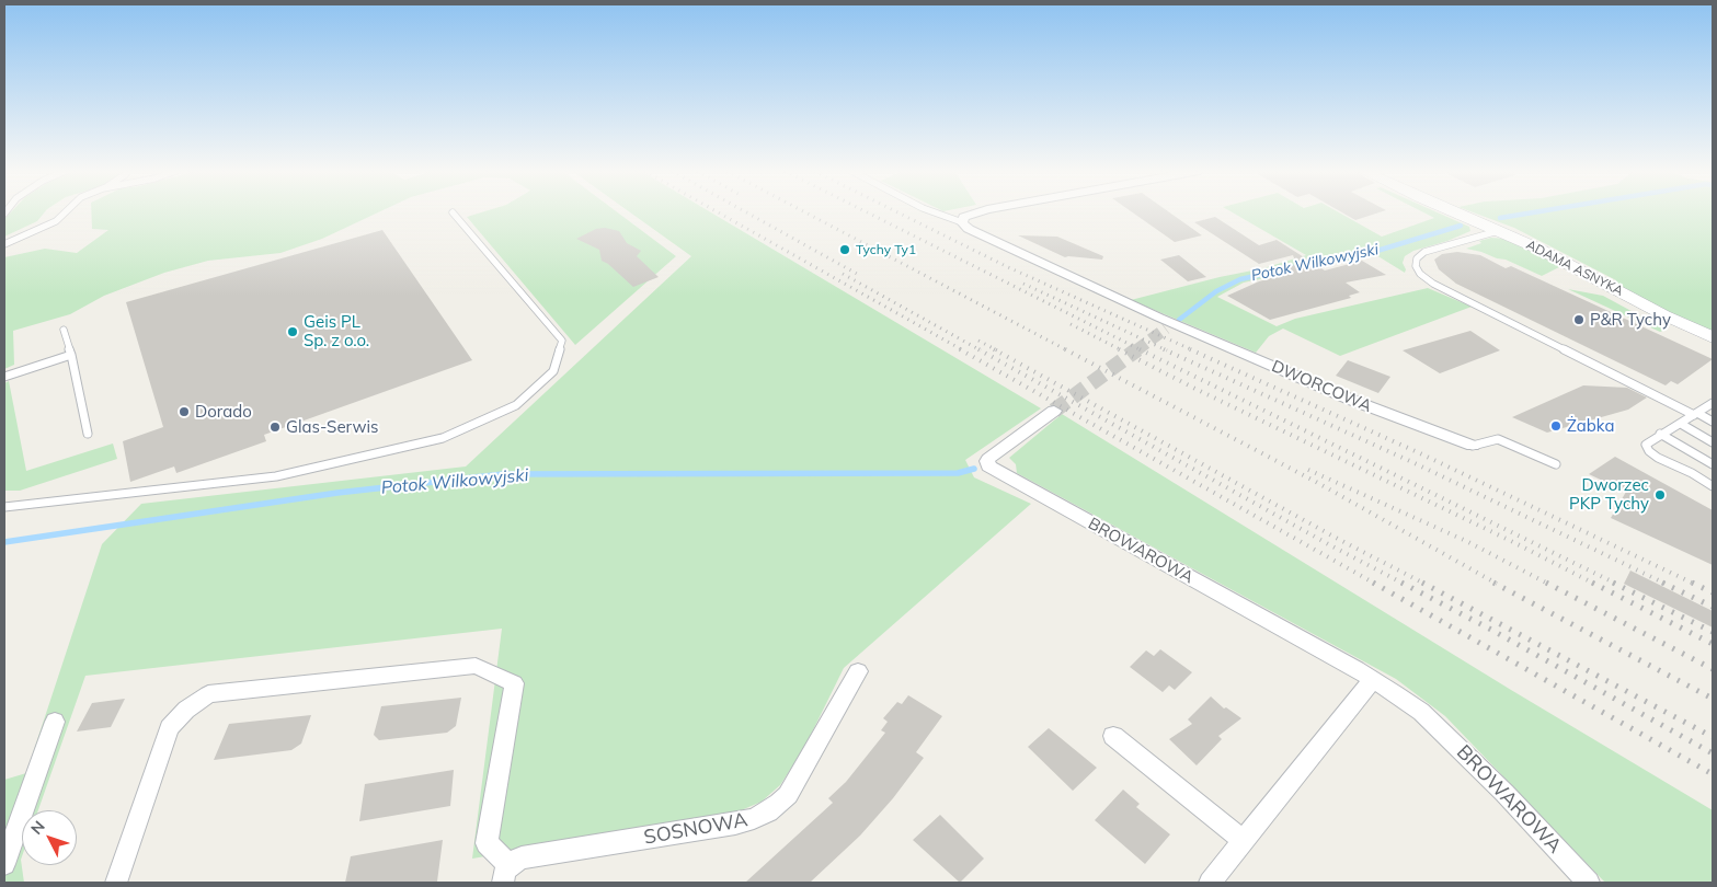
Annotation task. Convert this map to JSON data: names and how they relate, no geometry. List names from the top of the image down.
{
  "streets": {
    "street": [
      "ADAMA ASNYKA",
      "DWORCOWA",
      "BROWAROWA",
      "SOSNOWA"
    ]
  },
  "water": ["Potok Wilkowyjski"],
  "places": [
    "Tychy Ty1",
    "P&R Tychy",
    "Geis PL Sp. z o.o.",
    "Dorado",
    "Żabka",
    "Glas-Serwis",
    "Dworzec PKP Tychy"
  ],
  "north": "top left"
}
